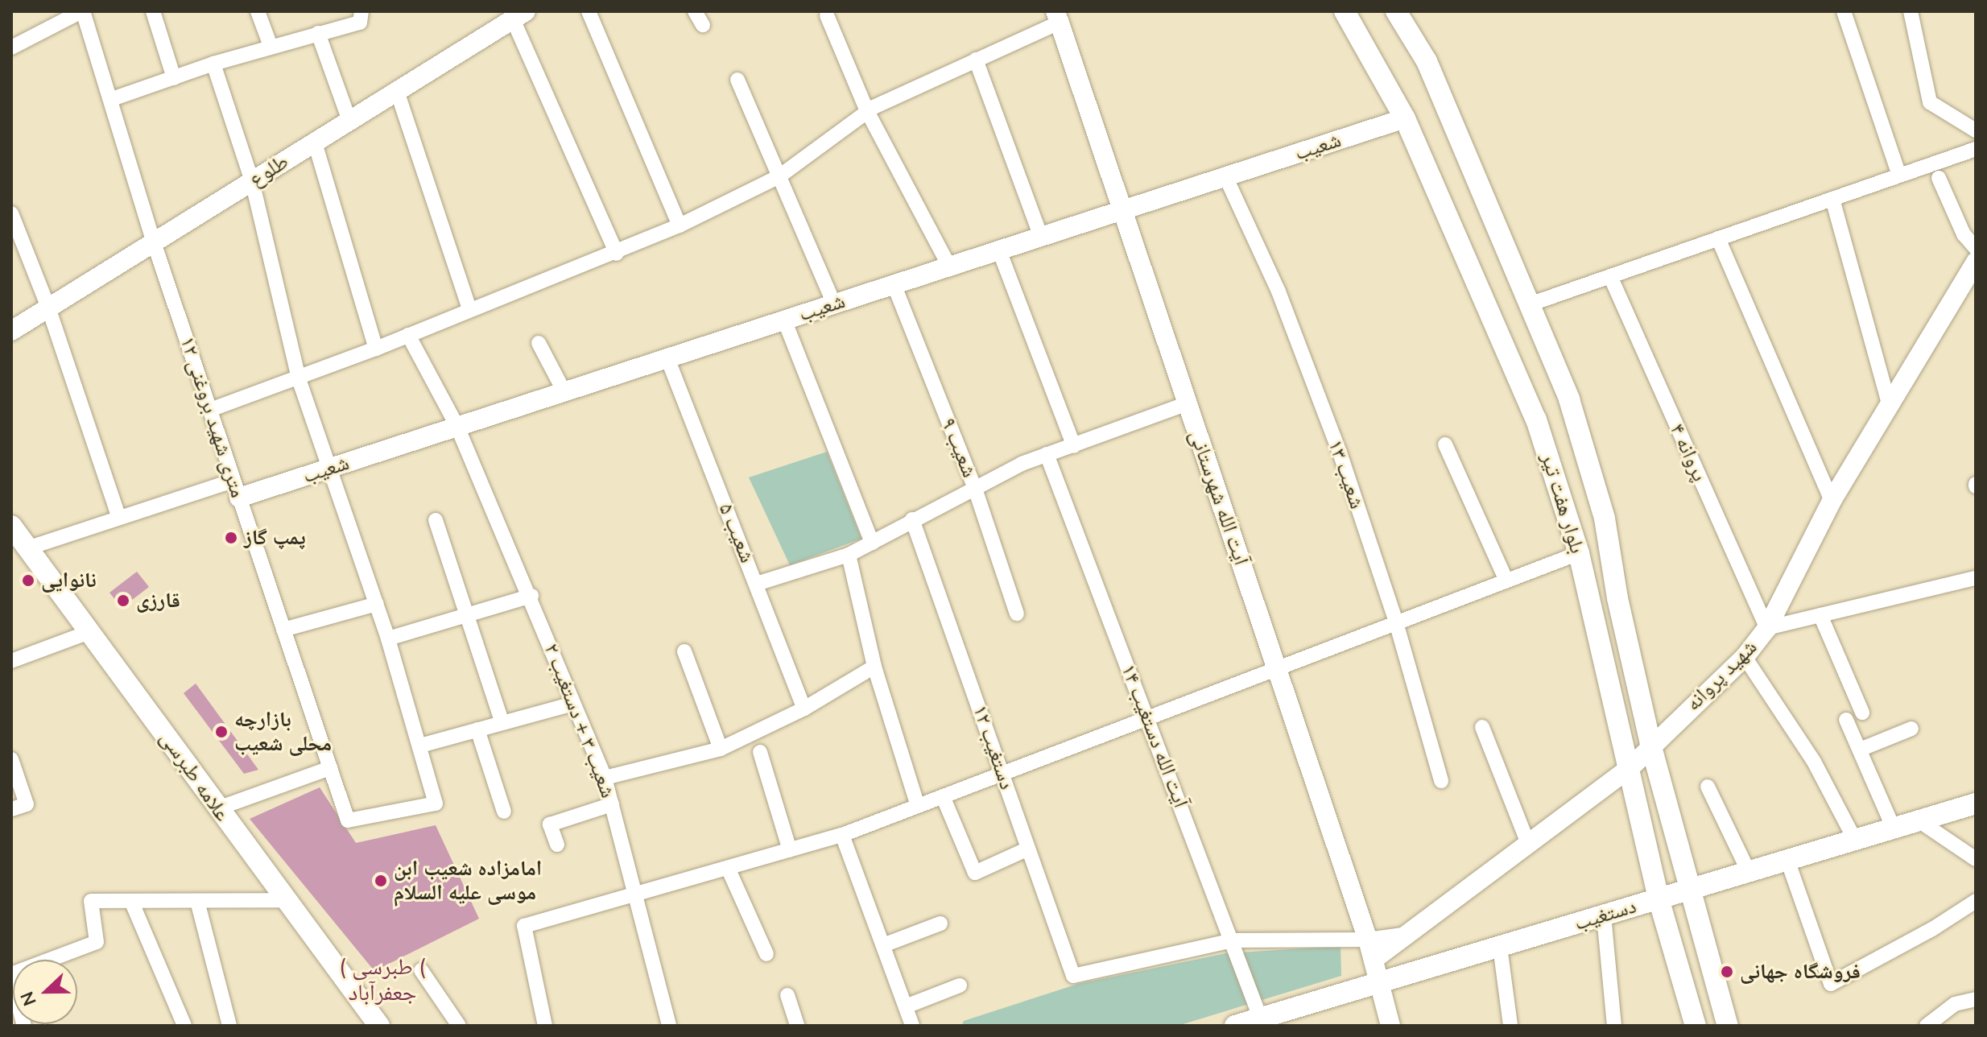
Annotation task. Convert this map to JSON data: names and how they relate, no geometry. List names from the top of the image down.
{
  "streets": {
    "main road": ["بلوار هفت تیر", "علامه طبرسی", "دستغیب"],
    "street": [
      "شعیب",
      "طلوع",
      "۱۲ متری شهید بروغنی",
      "شعیب ۹",
      "پروانه ۴",
      "شعیب ۱۳",
      "آیت الله شهرستانی",
      "شعیب ۵",
      "شهید پروانه",
      "شعیب ۳ + دستغیب ۲",
      "آیت الله دستغیب ۱۴",
      "دستغیب ۱۲"
    ]
  },
  "crossings": [
    ["شعیب", "۱۲ متری شهید بروغنی"],
    ["شعیب", "شعیب ۹"],
    ["شعیب", "شعیب ۱۳"],
    ["شعیب", "آیت الله شهرستانی"],
    ["شعیب", "بلوار هفت تیر"],
    ["شعیب", "شعیب ۵"],
    ["شعیب", "شعیب ۳ + دستغیب ۲"],
    ["طلوع", "۱۲ متری شهید بروغنی"],
    ["پروانه ۴", "شهید پروانه"],
    ["آیت الله شهرستانی", "شهید پروانه"],
    ["آیت الله شهرستانی", "دستغیب"],
    ["بلوار هفت تیر", "شهید پروانه"],
    ["بلوار هفت تیر", "دستغیب"],
    ["آیت الله دستغیب ۱۴", "دستغیب ۱۲"],
    ["آیت الله دستغیب ۱۴", "دستغیب"]
  ],
  "districts": ["( طبرسی ( جعفرآباد"],
  "places": [
    "پمپ گاز",
    "نانوایی",
    "قارزی",
    "بازارچه محلی شعیب",
    "امامزاده شعیب ابن موسی علیه السلام",
    "فروشگاه جهانی"
  ],
  "north": "left"
}
